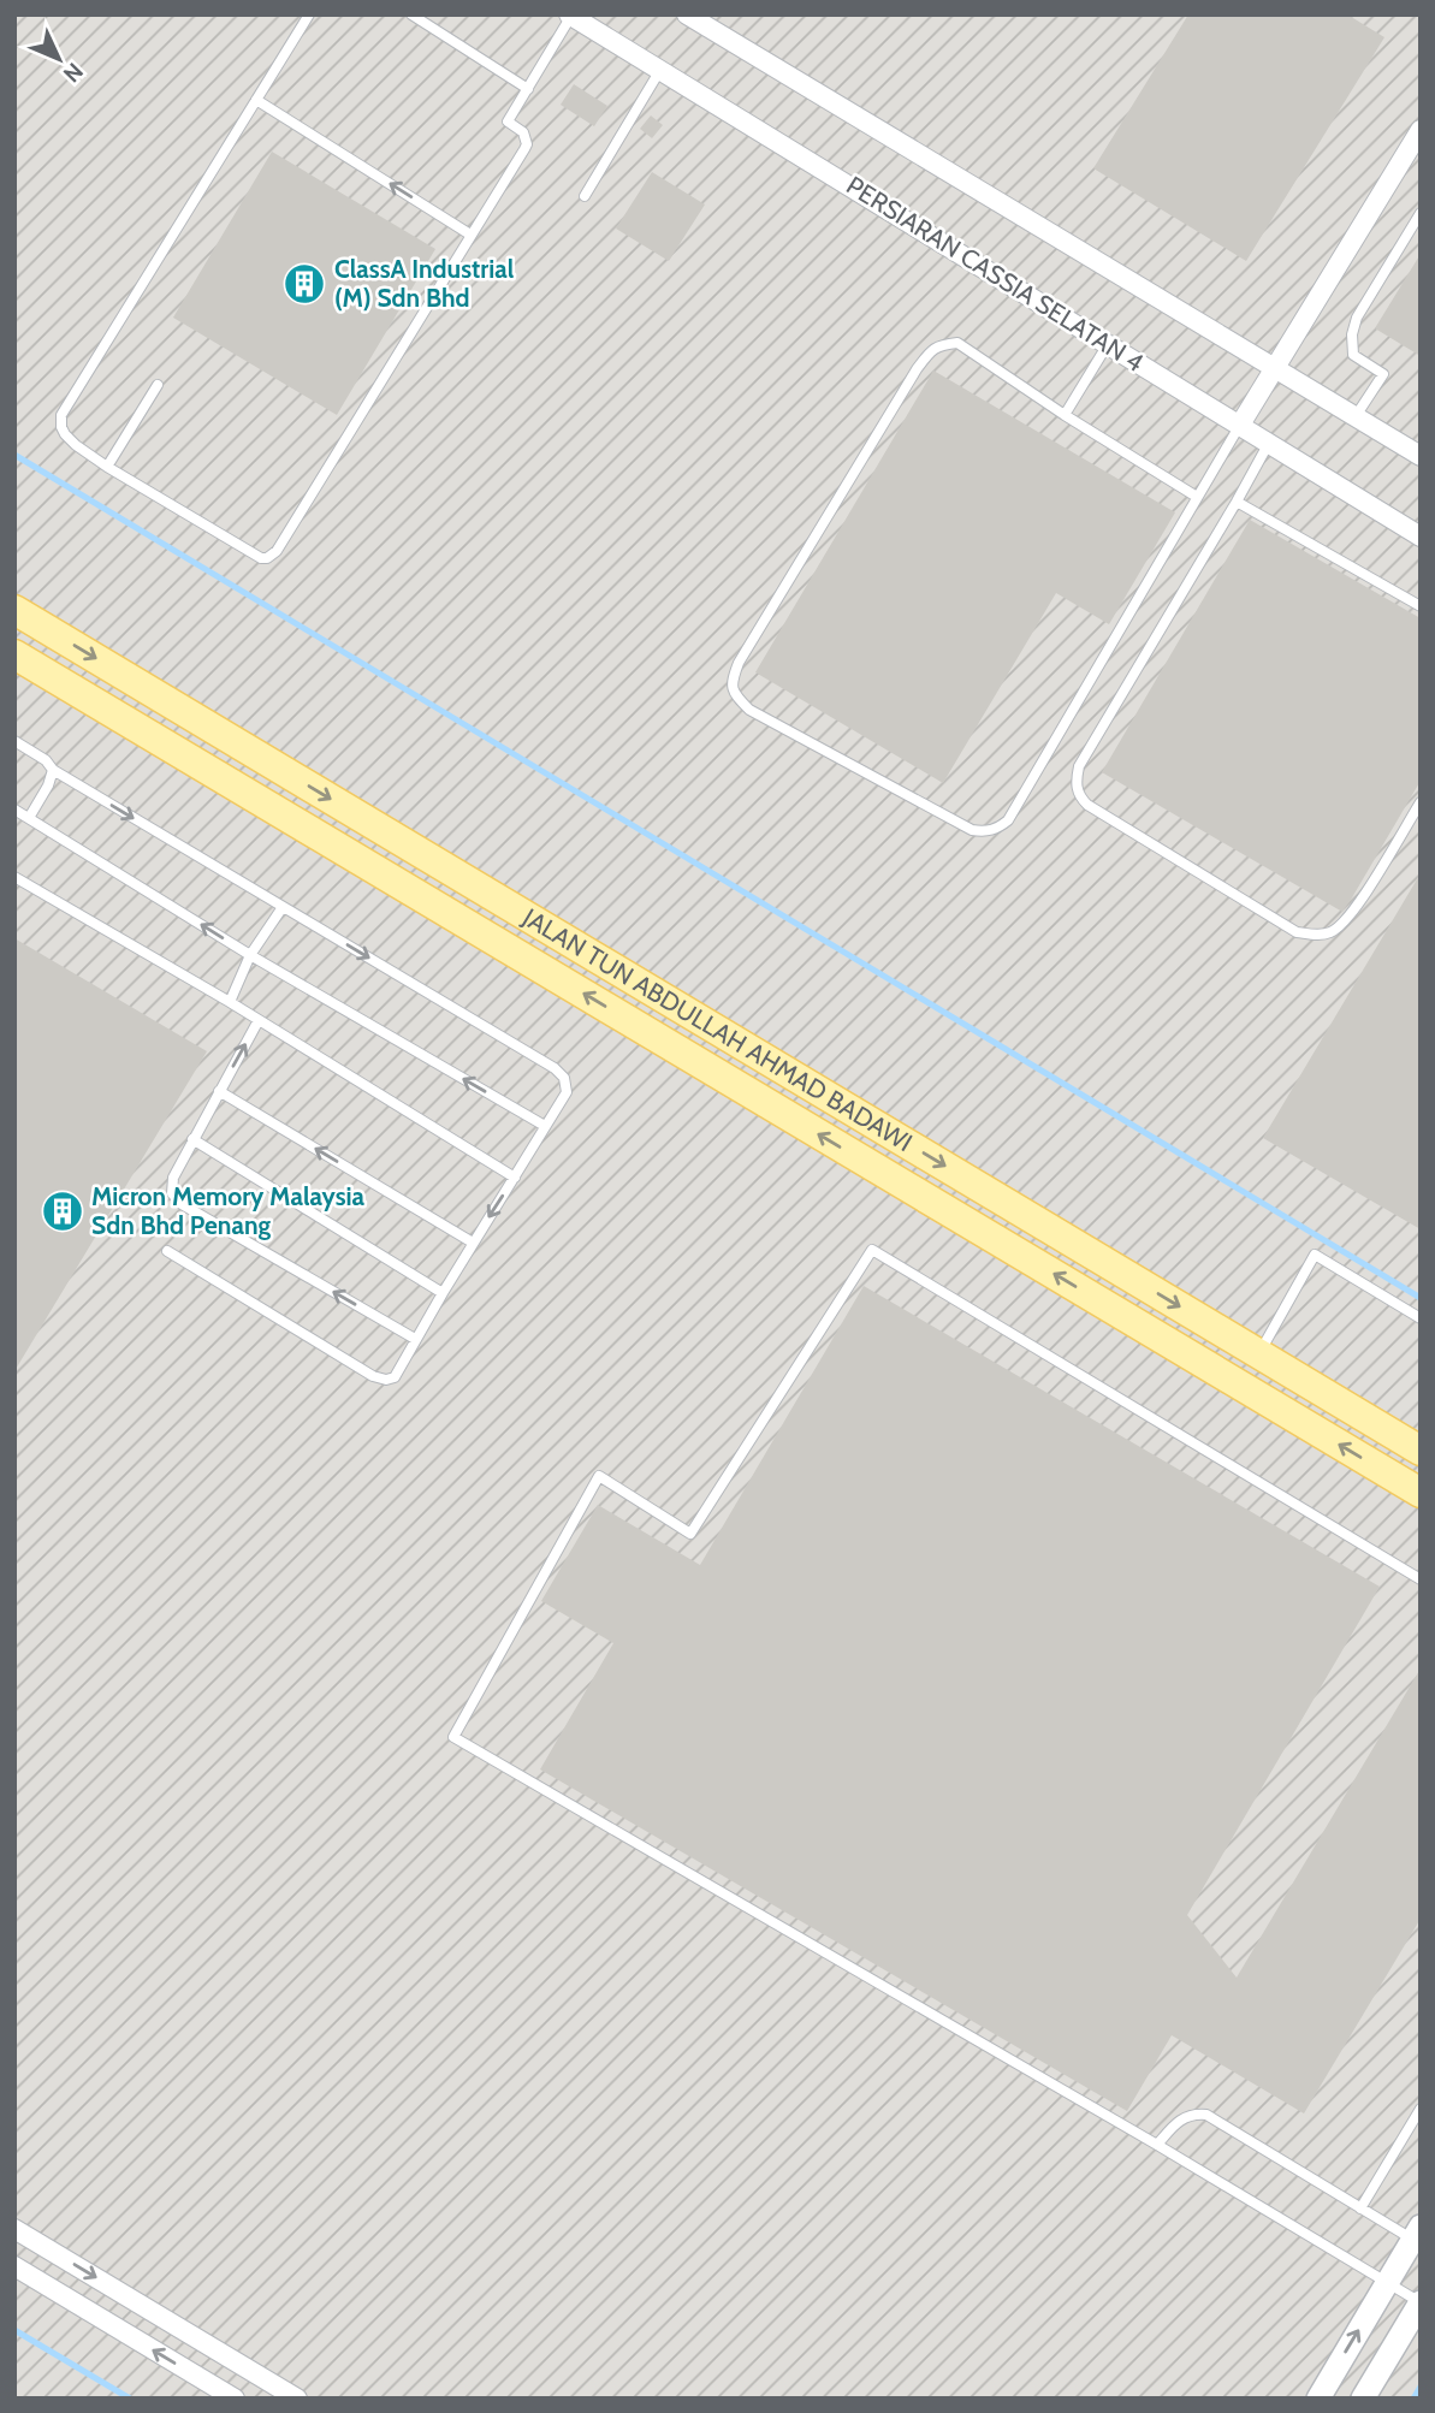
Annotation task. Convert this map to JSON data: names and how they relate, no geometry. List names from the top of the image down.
{
  "streets": {
    "main road": ["JALAN TUN ABDULLAH AHMAD BADAWI"],
    "street": ["PERSIARAN CASSIA SELATAN 4"]
  },
  "places": {
    "building": ["ClassA Industrial (M) Sdn Bhd", "Micron Memory Malaysia Sdn Bhd Penang"]
  },
  "north": "bottom right"
}
